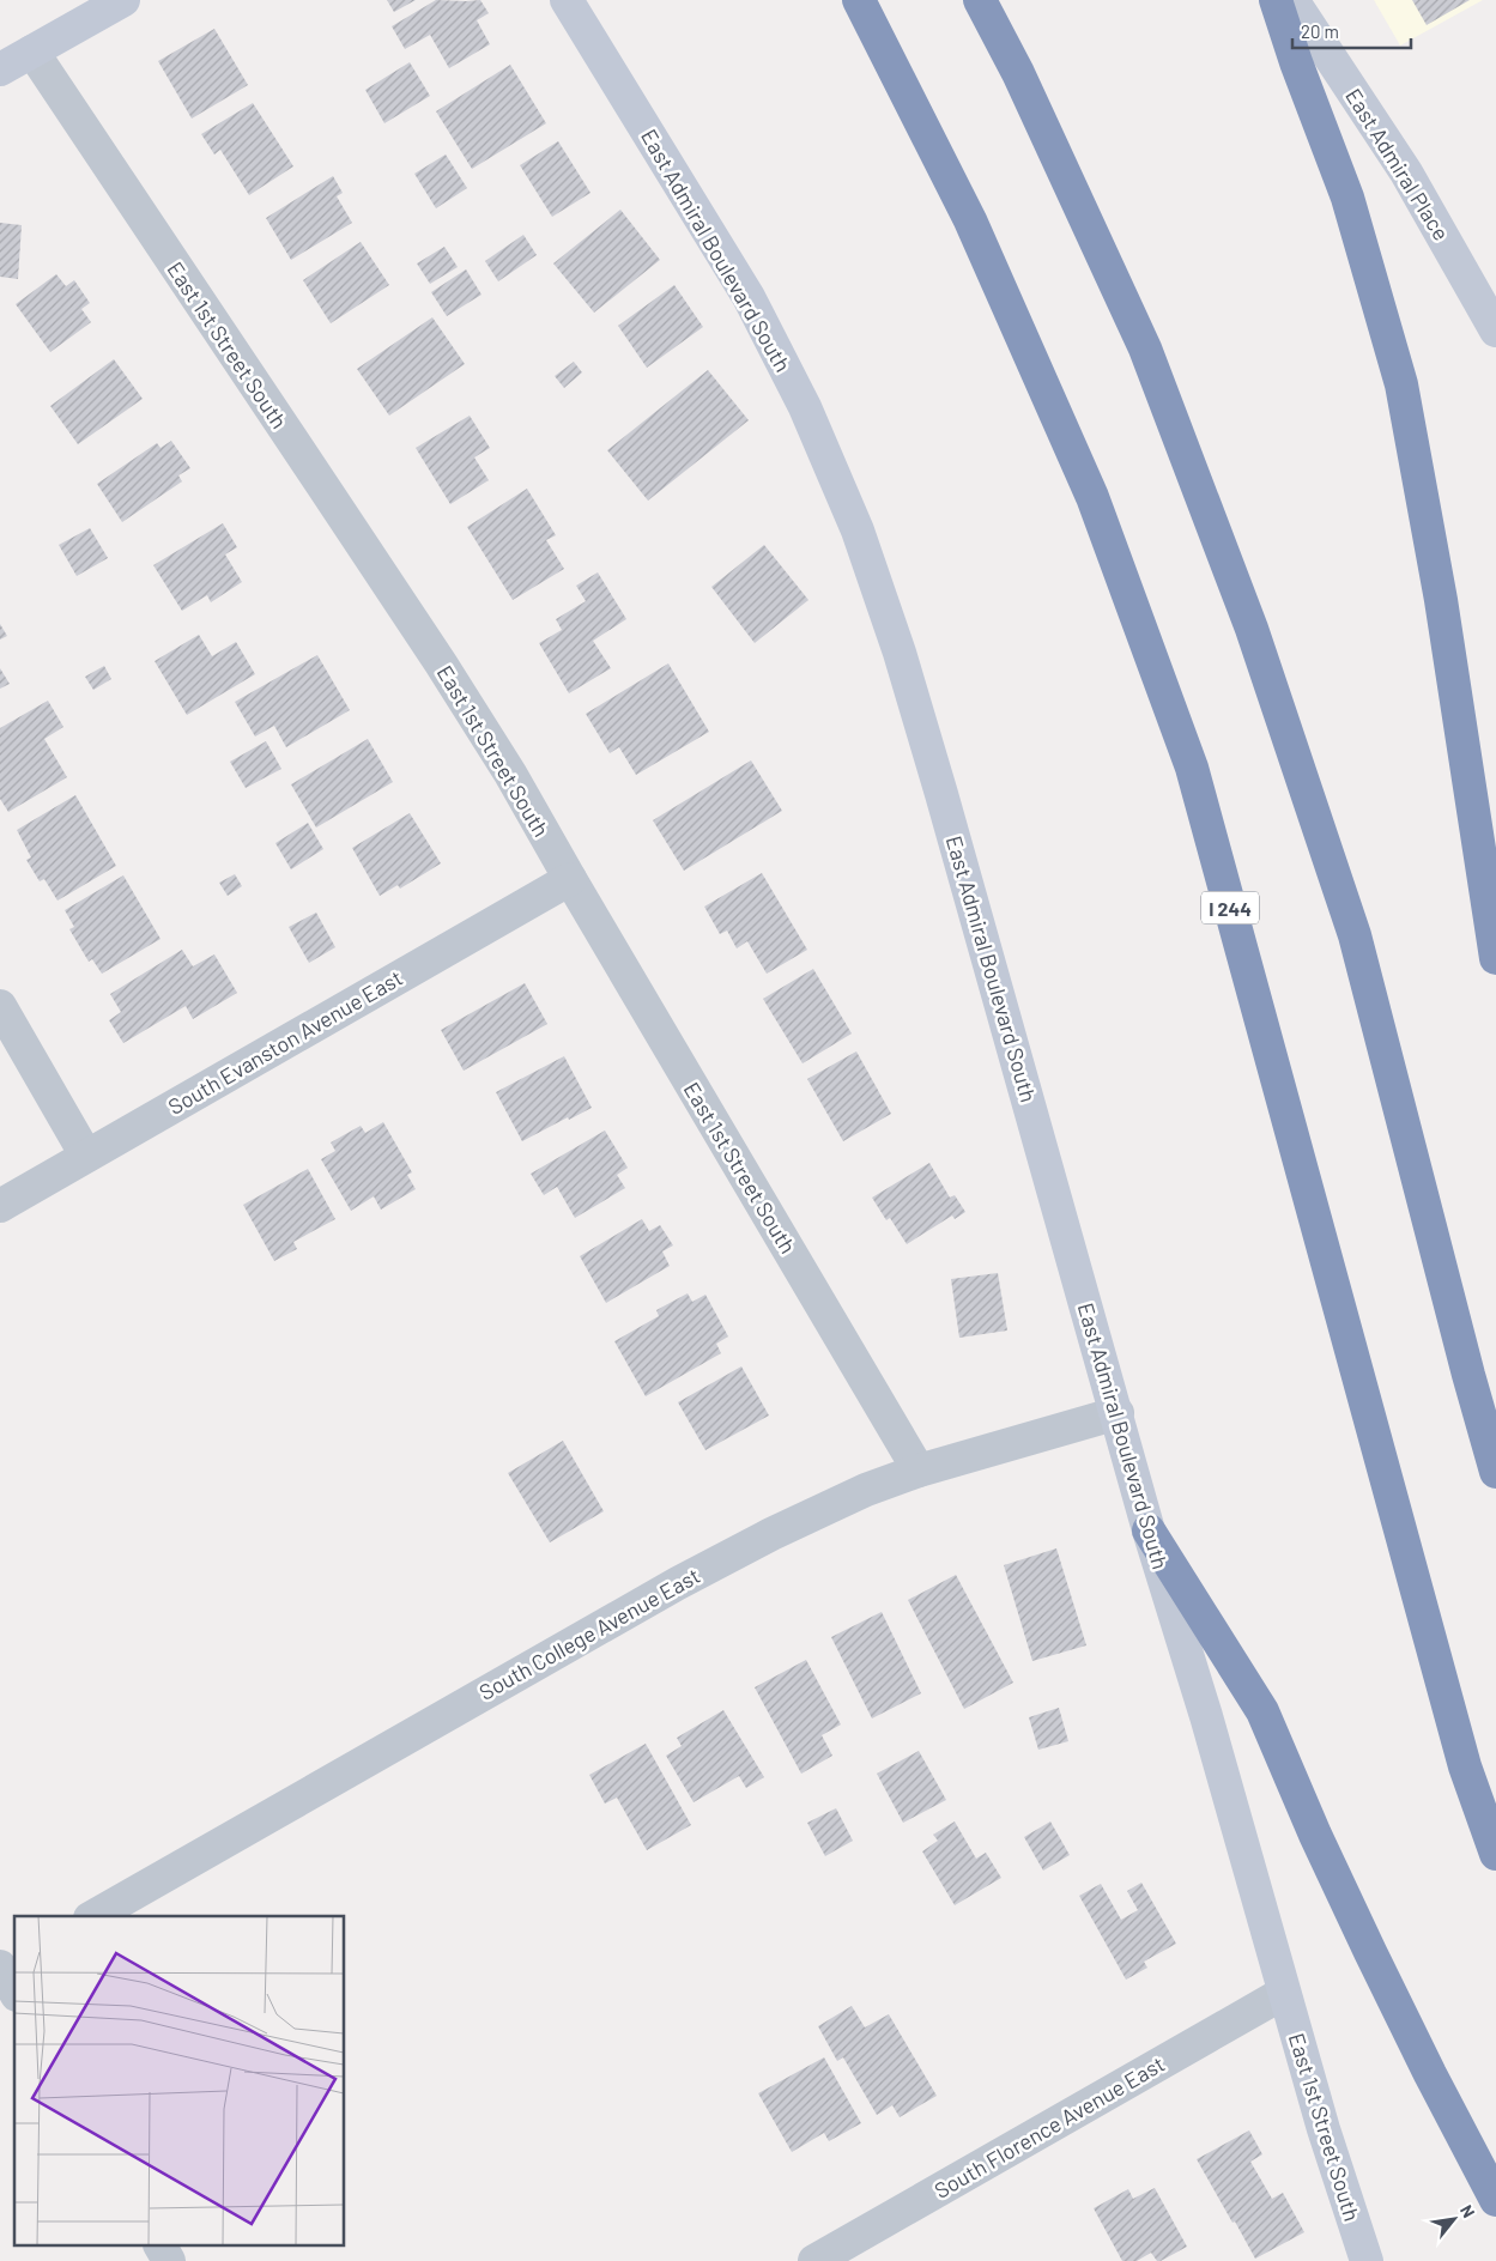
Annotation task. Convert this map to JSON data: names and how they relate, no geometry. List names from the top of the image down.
{
  "streets": {
    "highway": ["I 244"],
    "main road": ["East Admiral Place", "East Admiral Boulevard South", "East 1st Street South"],
    "street": ["South Evanston Avenue East", "South College Avenue East", "South Florence Avenue East"]
  },
  "crossings": [
    ["East Admiral Boulevard South", "East 1st Street South"],
    ["East Admiral Boulevard South", "South College Avenue East"],
    ["East Admiral Boulevard South", "South Florence Avenue East"],
    ["East 1st Street South", "South Evanston Avenue East"],
    ["East 1st Street South", "South College Avenue East"],
    ["East 1st Street South", "South Florence Avenue East"]
  ],
  "scale_bar": "20 m",
  "north": "top right"
}
